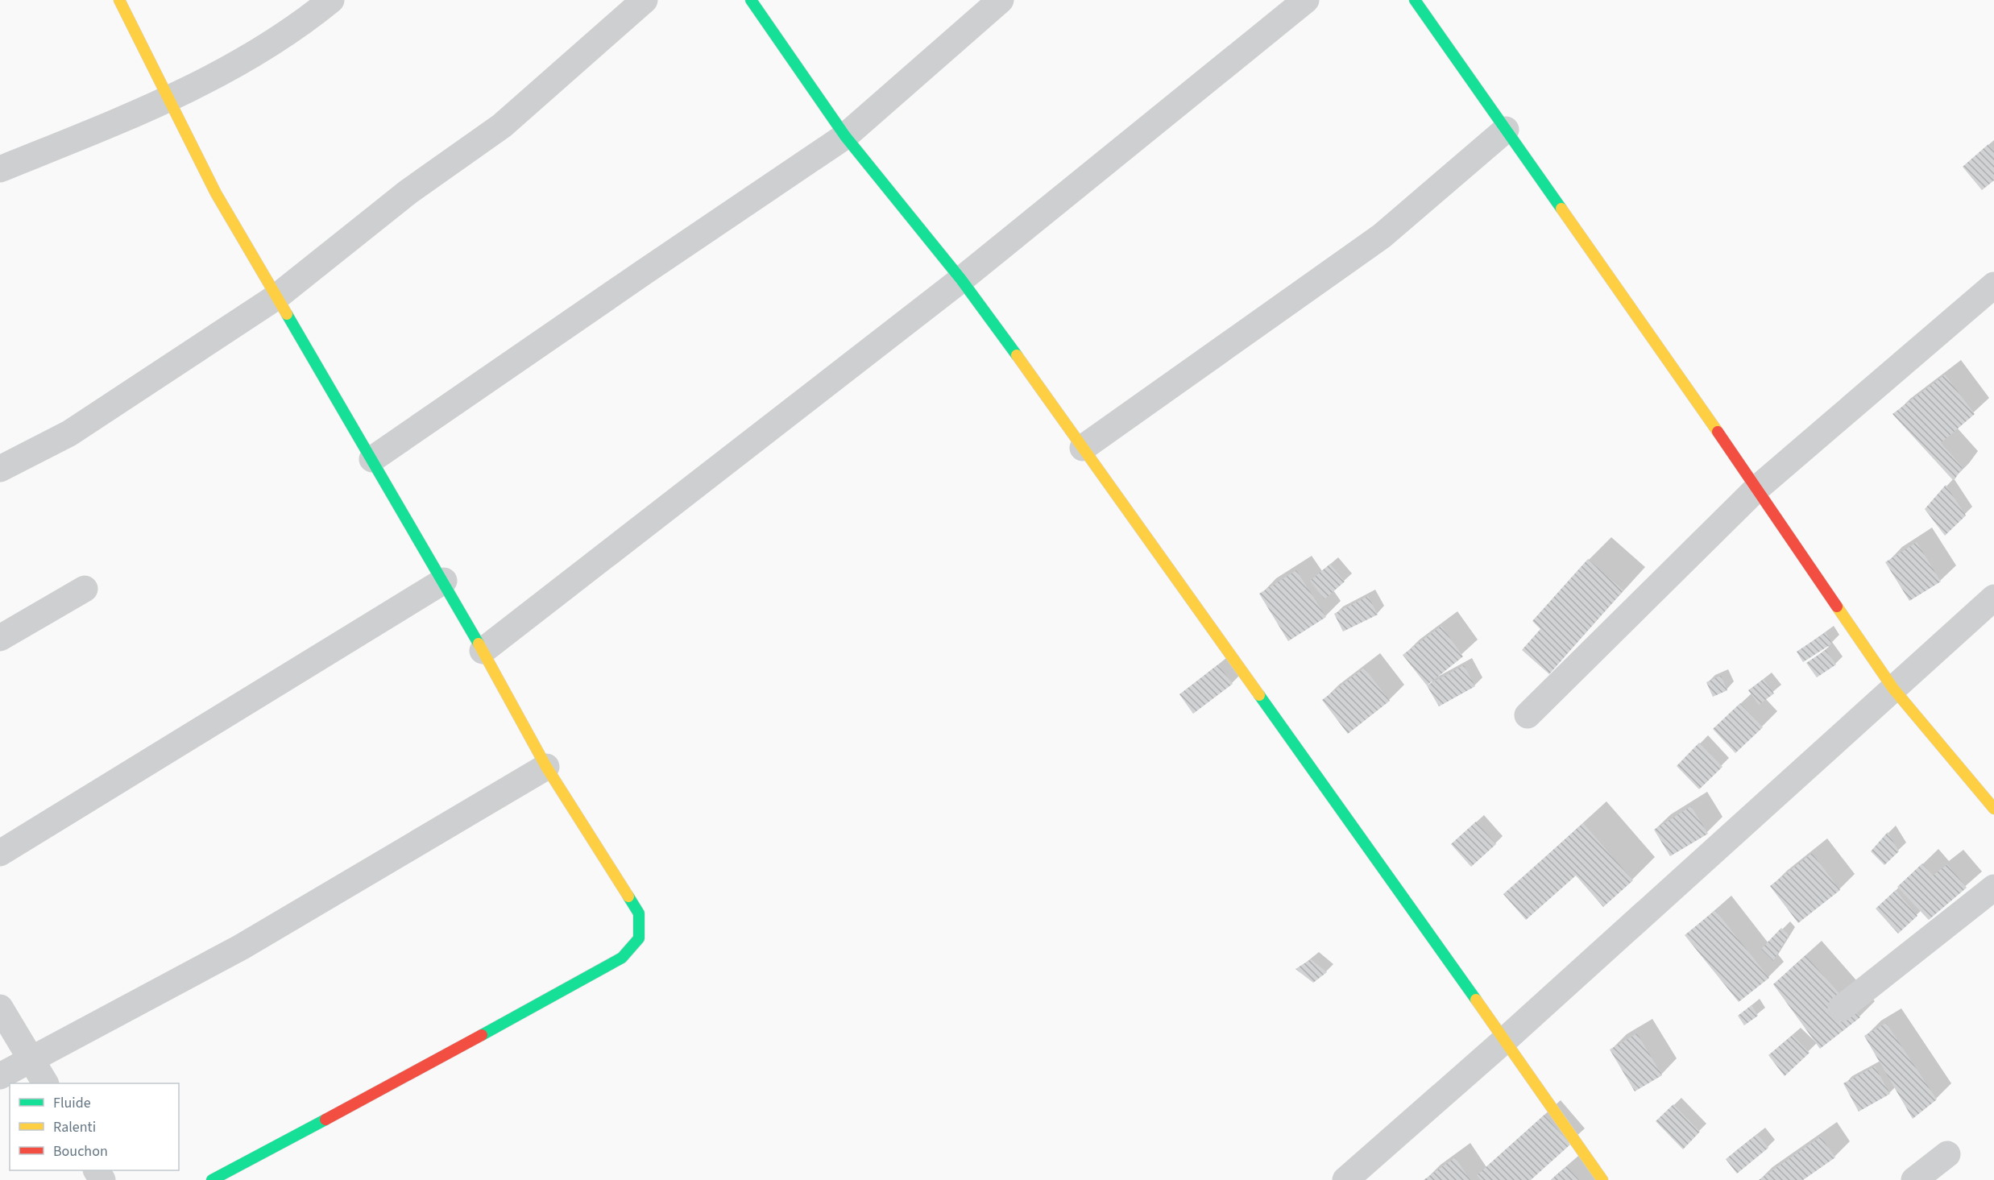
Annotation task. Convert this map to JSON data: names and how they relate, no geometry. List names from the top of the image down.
{
  "legend": ["Fluide", "Ralenti", "Bouchon"]
}
